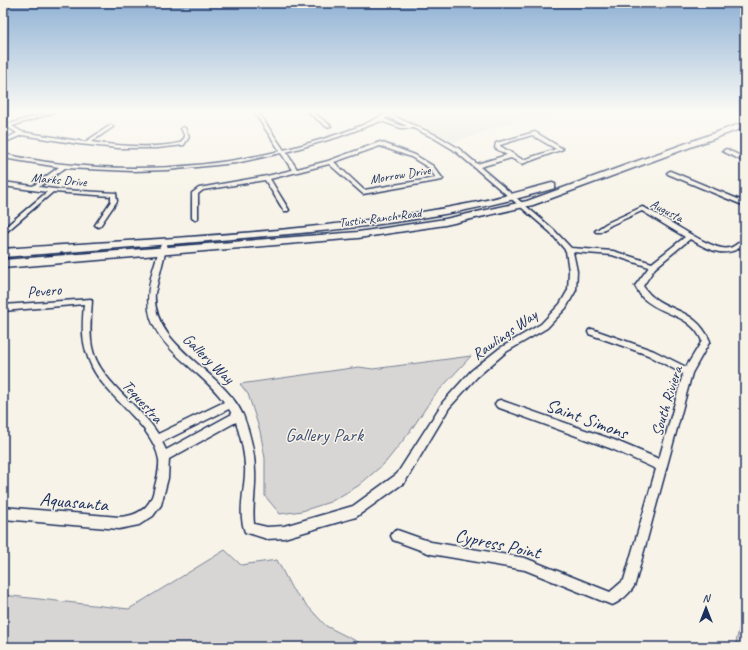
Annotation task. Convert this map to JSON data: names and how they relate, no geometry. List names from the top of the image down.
{
  "streets": {
    "main road": ["Tustin Ranch Road"],
    "street": [
      "Morrow Drive",
      "Marks Drive",
      "Augusta",
      "Pevero",
      "Rawlings Way",
      "Gallery Way",
      "Tequestra",
      "South Riviera",
      "Saint Simons",
      "Aquasanta",
      "Cypress Point"
    ]
  },
  "crossings": [
    ["Augusta", "South Riviera"],
    ["Tustin Ranch Road", "Rawlings Way"],
    ["Tustin Ranch Road", "Gallery Way"],
    ["Pevero", "Tequestra"],
    ["Rawlings Way", "Gallery Way"],
    ["Tequestra", "Aquasanta"],
    ["South Riviera", "Saint Simons"],
    ["South Riviera", "Cypress Point"]
  ],
  "parks": ["Gallery Park"],
  "north": "top"
}
